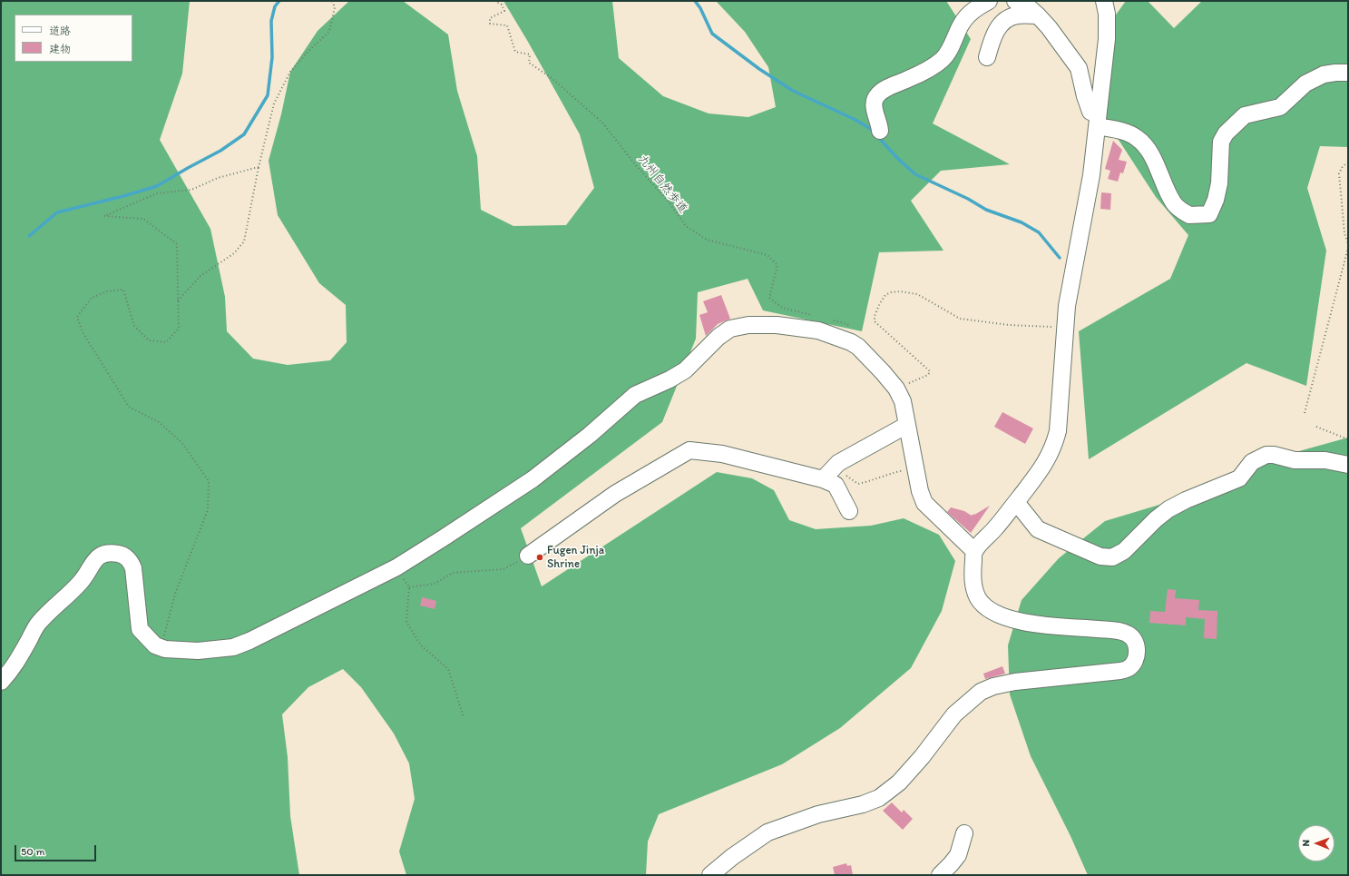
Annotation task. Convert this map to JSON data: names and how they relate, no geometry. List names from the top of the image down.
{
  "streets": {
    "path": ["九州自然歩道"]
  },
  "places": ["Fugen Jinja Shrine"],
  "legend": ["道路", "建物"],
  "scale_bar": "50 m",
  "north": "left"
}
